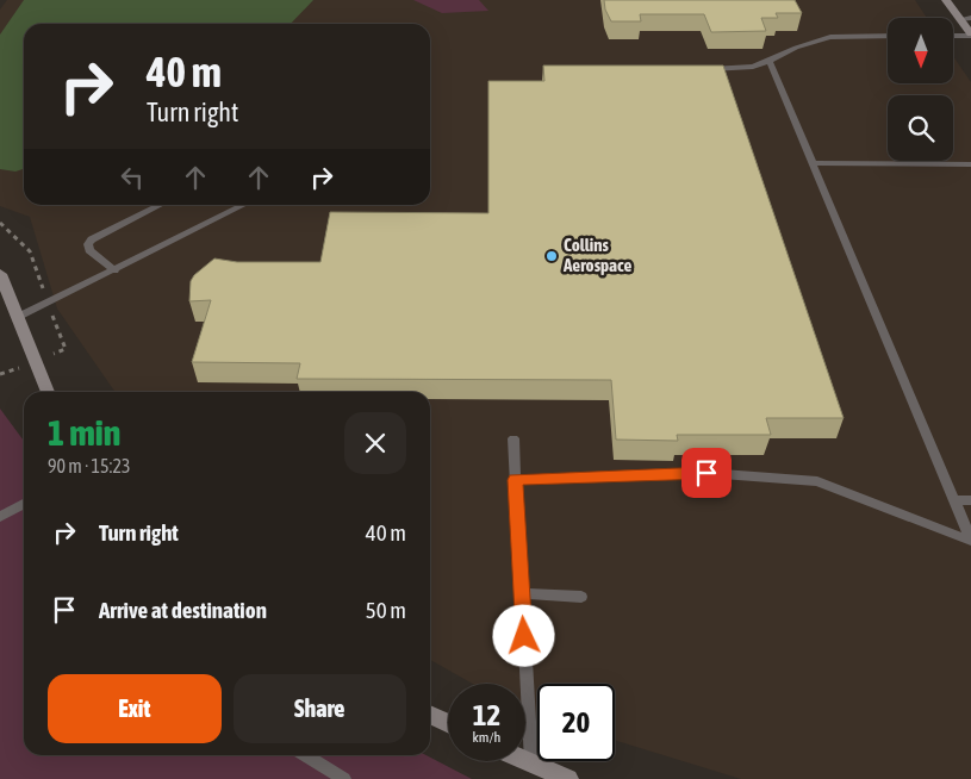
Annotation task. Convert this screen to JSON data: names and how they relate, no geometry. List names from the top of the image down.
{
  "places": ["Collins Aerospace"],
  "north": "bottom",
  "page": {
    "turn": ["40 m", "Turn right"],
    "heading": ["1 min", "90 m · 15:23"],
    "list": [
      {
        "name": "Turn right",
        "value": "40 m"
      },
      {
        "name": "Arrive at destination",
        "value": "50 m"
      }
    ],
    "buttons": ["Exit", "Share"],
    "speed": "12 km/h",
    "limit": "20"
  }
}
